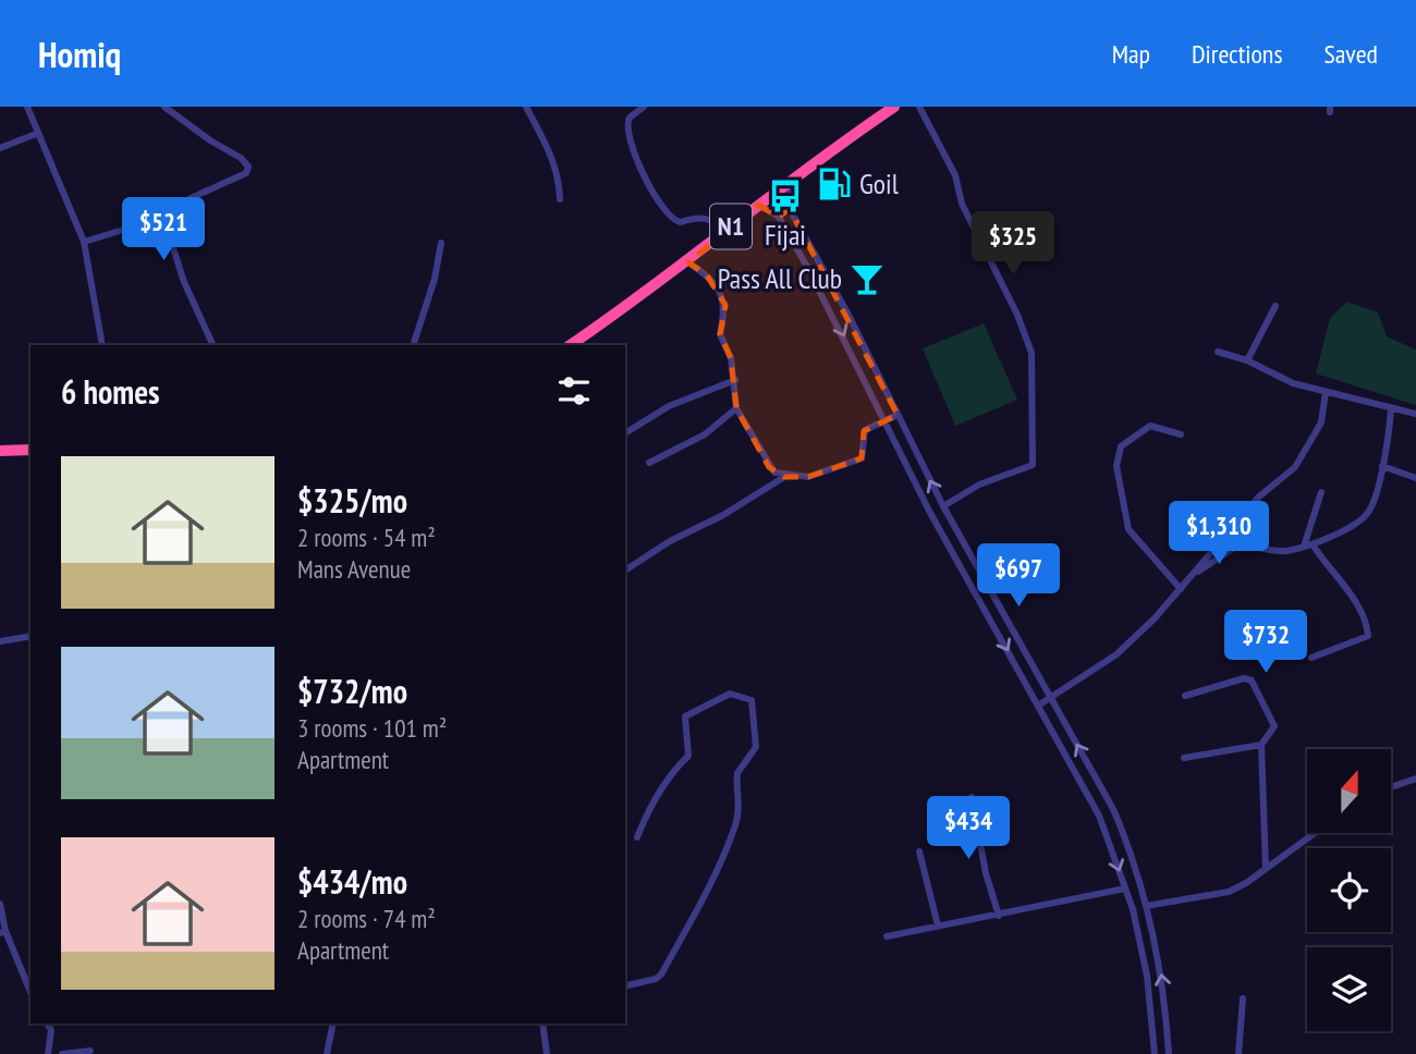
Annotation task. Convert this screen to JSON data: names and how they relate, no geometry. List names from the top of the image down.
{
  "streets": {
    "highway": ["N1"]
  },
  "places": {
    "fuel station": ["Goil"],
    "bus stop": ["Fijai"],
    "bar": ["Pass All Club"]
  },
  "north": "top",
  "page": {
    "header": "Homiq",
    "nav": ["Map", "Directions", "Saved"],
    "price": [
      "$521",
      "$325",
      "$1,310",
      "$697",
      "$732",
      "$434"
    ],
    "heading": "6 homes",
    "list": [
      {
        "name": "$325/mo",
        "note": "2 rooms · 54 m² · Mans Avenue"
      },
      {
        "name": "$732/mo",
        "note": "3 rooms · 101 m² · Apartment"
      },
      {
        "name": "$434/mo",
        "note": "2 rooms · 74 m² · Apartment"
      }
    ]
  }
}
